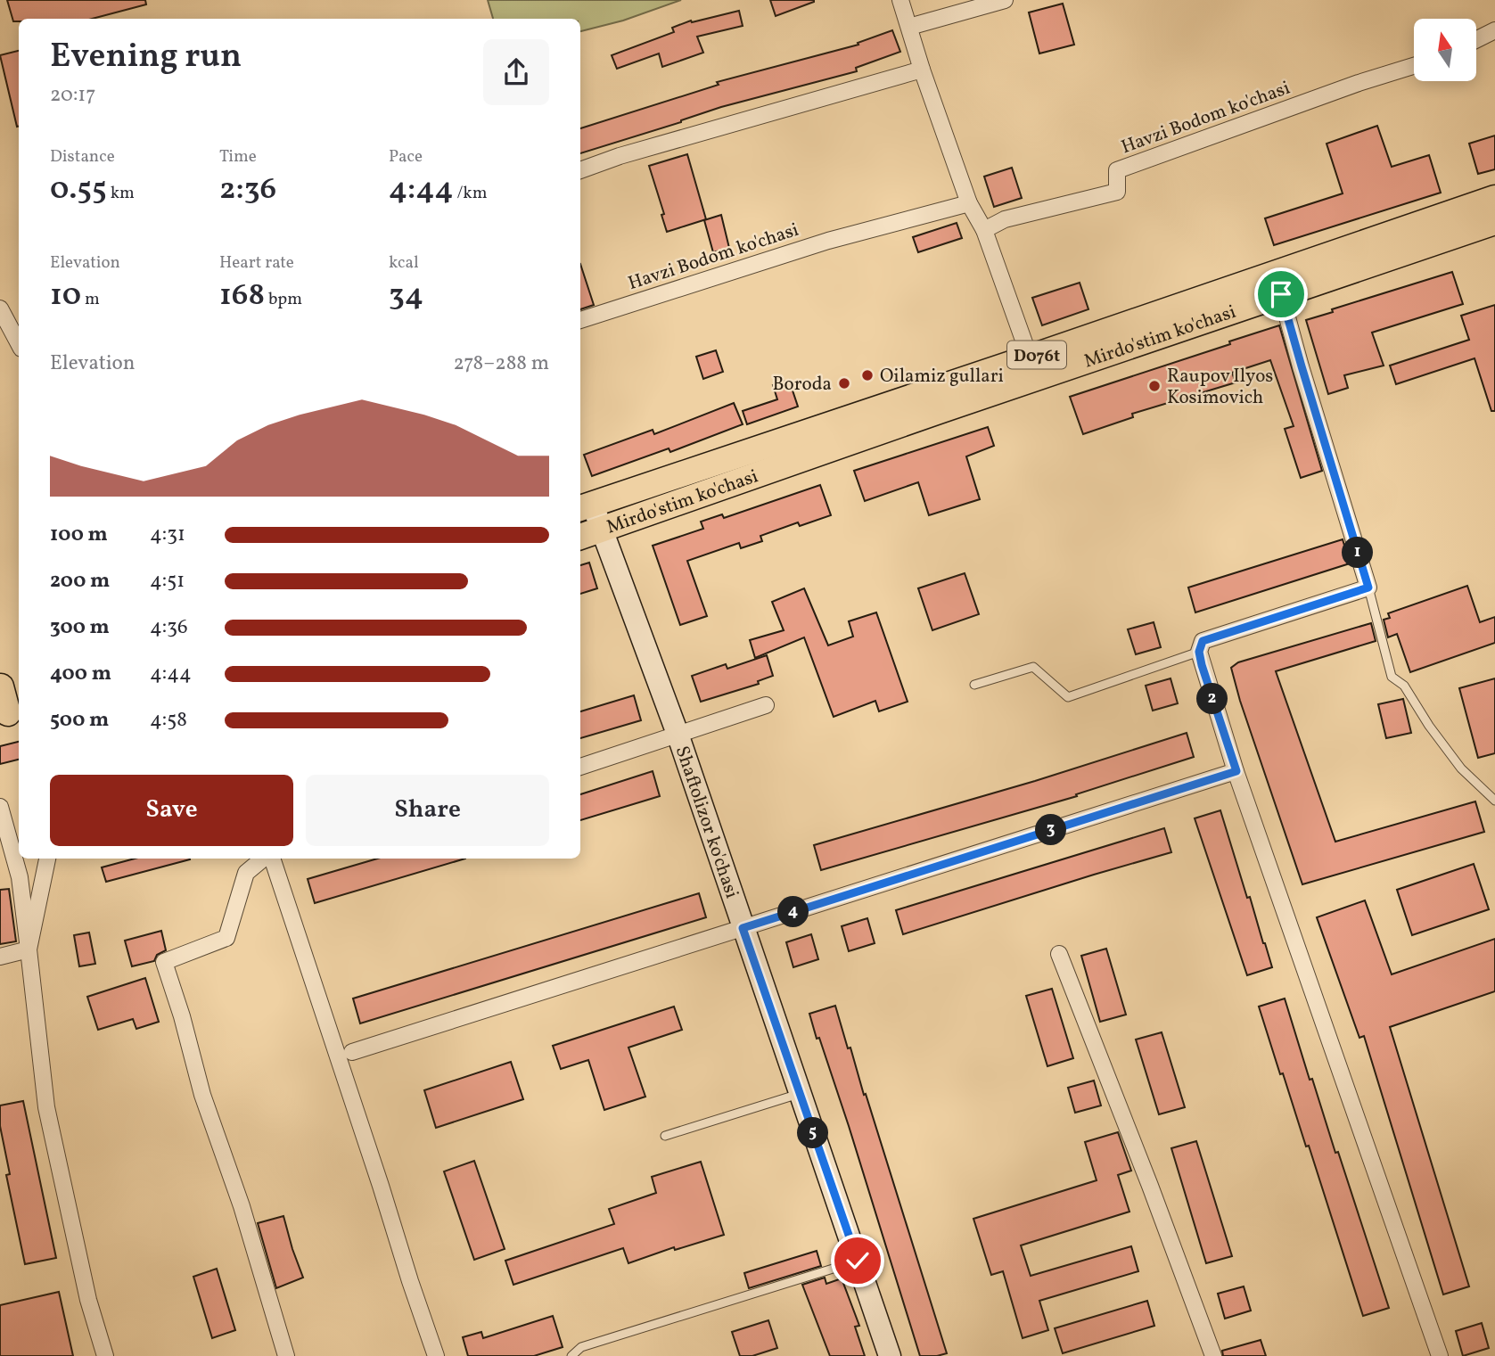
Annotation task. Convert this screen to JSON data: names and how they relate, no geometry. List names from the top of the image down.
{
  "streets": {
    "main road": ["Mirdo'stim ko'chasi", "D076t"],
    "street": ["Havzi Bodom ko'chasi", "Shaftolizor ko'chasi"]
  },
  "crossings": [
    ["Mirdo'stim ko'chasi", "Shaftolizor ko'chasi"]
  ],
  "places": ["Oilamiz gullari", "Boroda", "Raupov Ilyos Kosimovich"],
  "north": "top",
  "page": {
    "heading": ["Evening run", "20:17"],
    "stats": [
      ["Distance", "0.55 km"],
      ["Time", "2:36"],
      ["Pace", "4:44 /km"],
      ["Elevation", "10 m"],
      ["Heart rate", "168 bpm"],
      ["kcal", "34"]
    ],
    "chart": ["Elevation", "278–288 m"],
    "list": [
      {
        "name": "100 m",
        "note": "4:31"
      },
      {
        "name": "200 m",
        "note": "4:51"
      },
      {
        "name": "300 m",
        "note": "4:36"
      },
      {
        "name": "400 m",
        "note": "4:44"
      },
      {
        "name": "500 m",
        "note": "4:58"
      }
    ],
    "pins": [
      "1",
      "2",
      "3",
      "4",
      "5"
    ],
    "buttons": ["Save", "Share"]
  }
}
